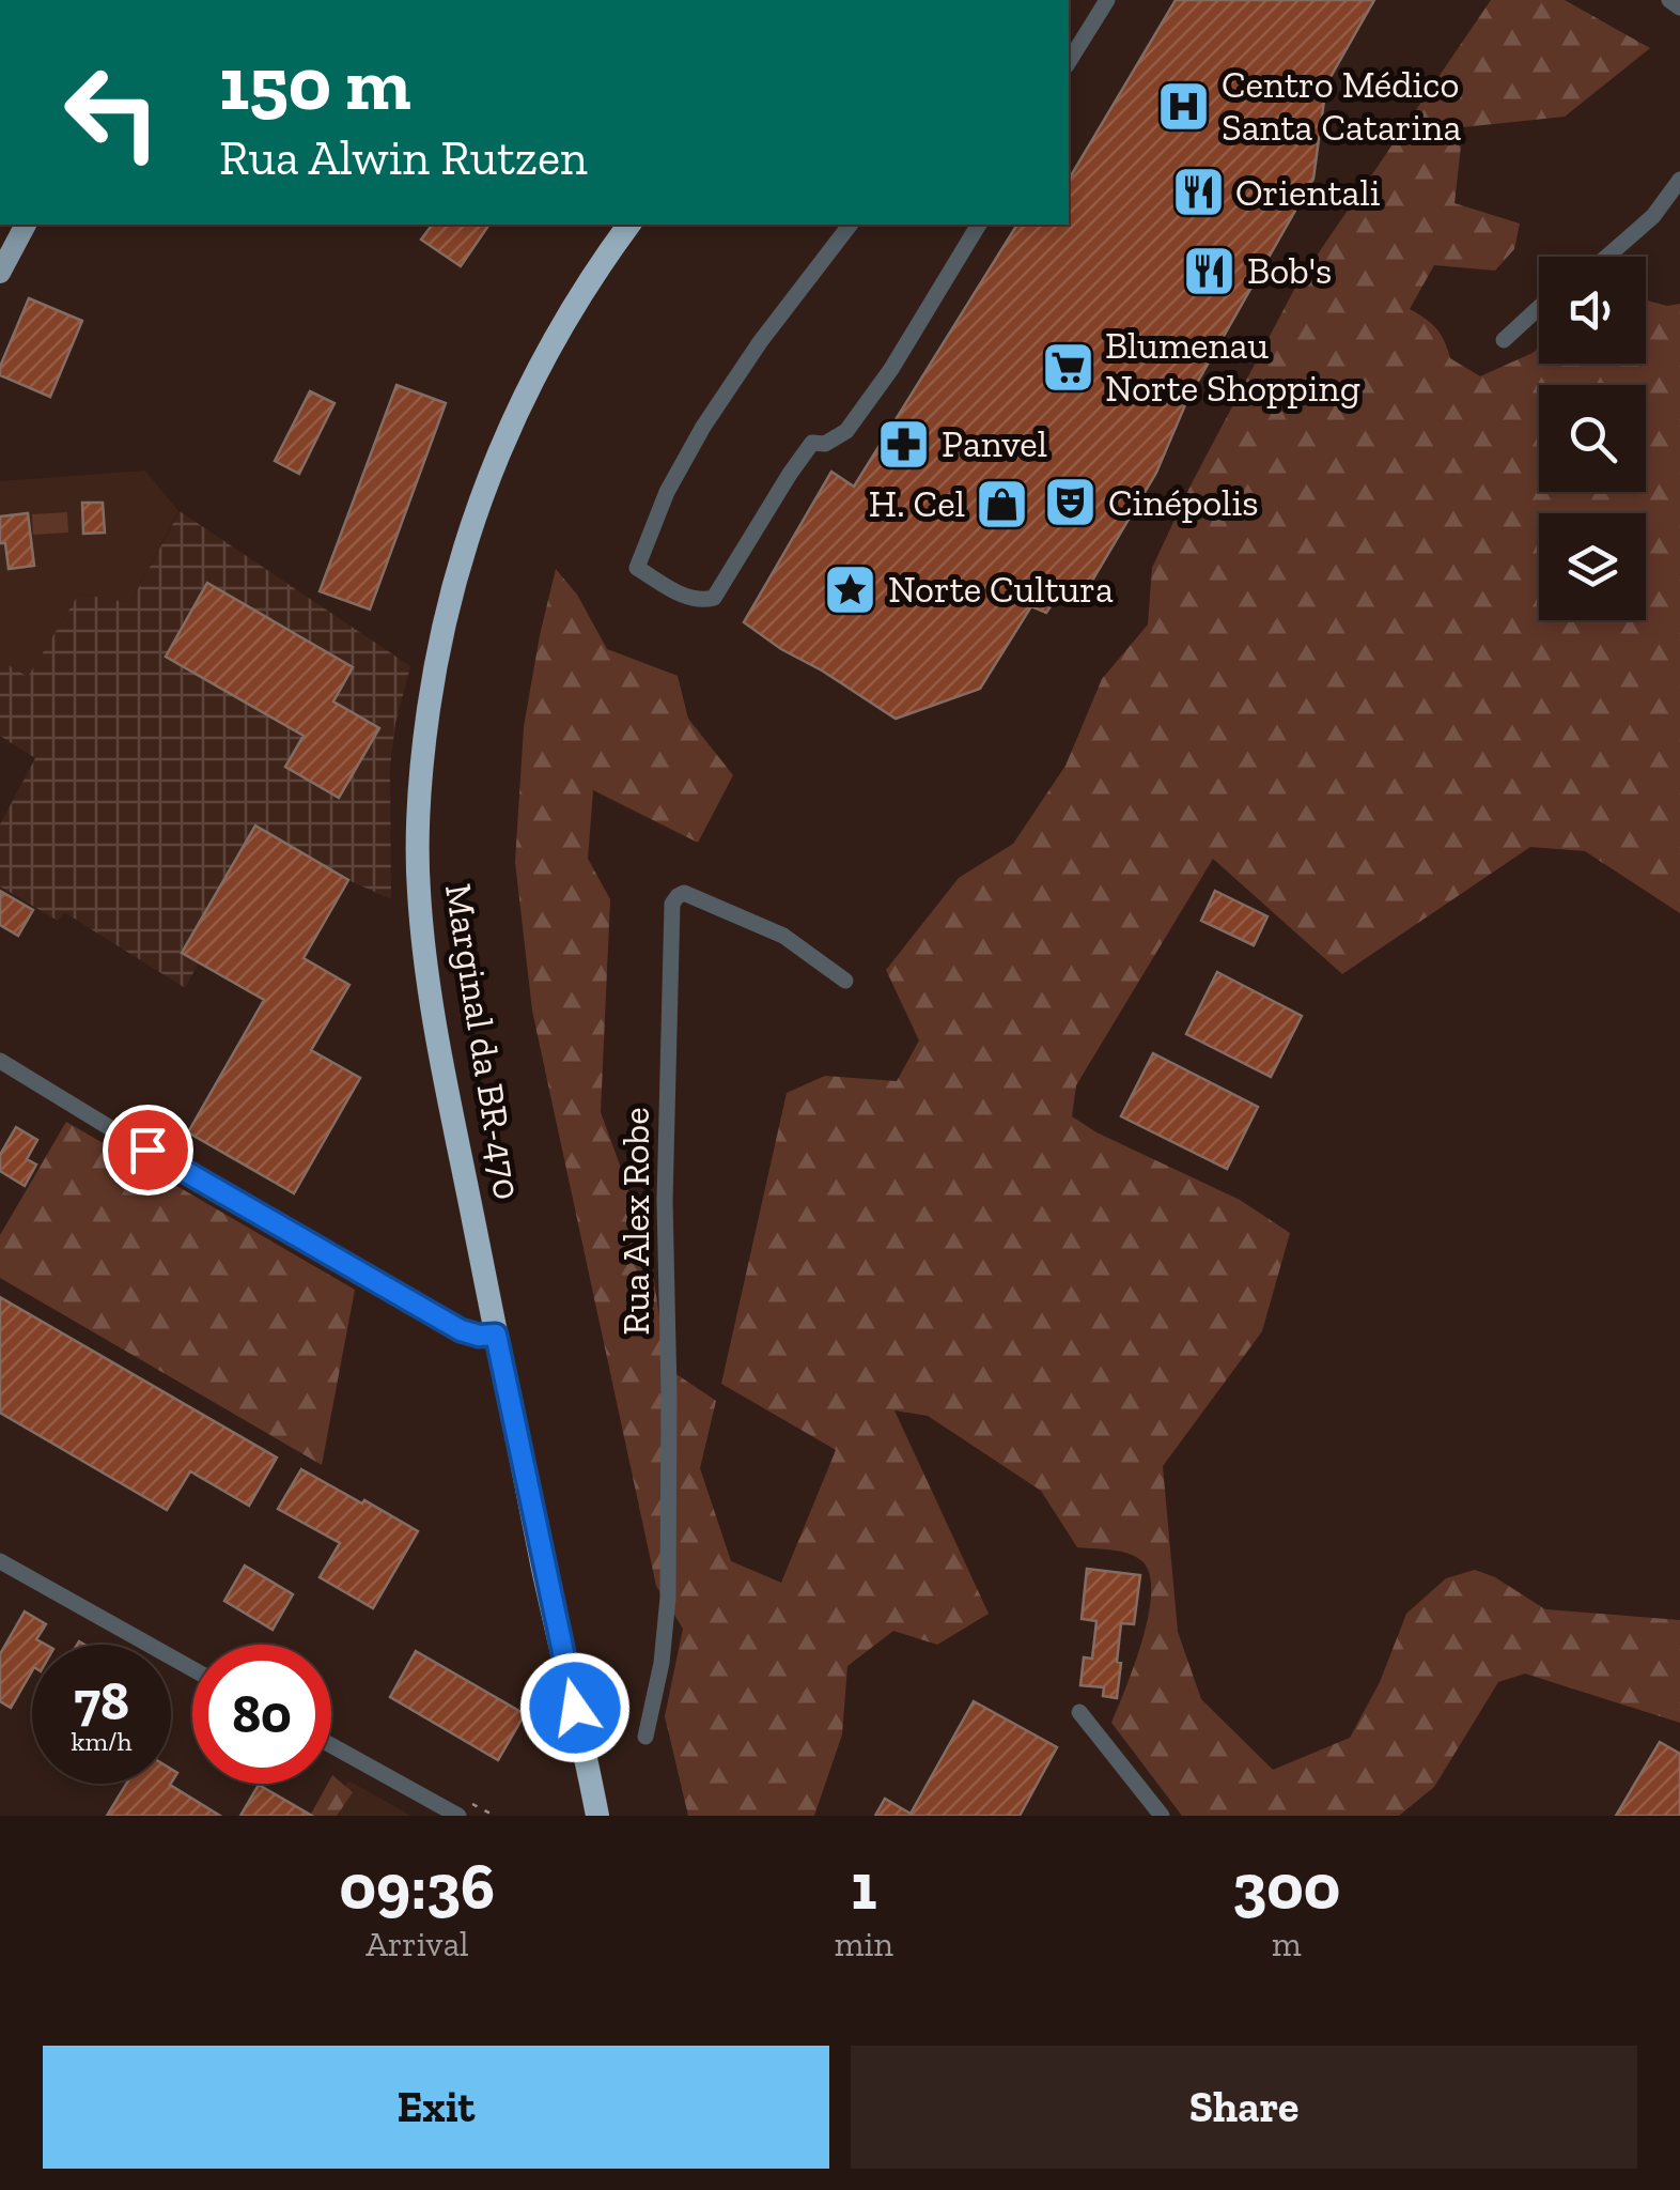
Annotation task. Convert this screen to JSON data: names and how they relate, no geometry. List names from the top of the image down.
{
  "streets": {
    "highway": ["Marginal da BR-470"],
    "street": ["Rua Alex Robe"]
  },
  "places": {
    "hospital": ["Centro Médico Santa Catarina"],
    "restaurant": ["Orientali", "Bob's"],
    "supermarket": ["Blumenau Norte Shopping"],
    "pharmacy": ["Panvel"],
    "theatre": ["Cinépolis"],
    "shop": ["H. Cel"],
    "place": ["Norte Cultura"]
  },
  "page": {
    "turn": ["150 m", "Rua Alwin Rutzen"],
    "speed": "78 km/h",
    "limit": "80",
    "eta": [
      "09:36",
      "Arrival",
      "1",
      "min",
      "300",
      "m"
    ],
    "buttons": ["Exit", "Share"]
  }
}
